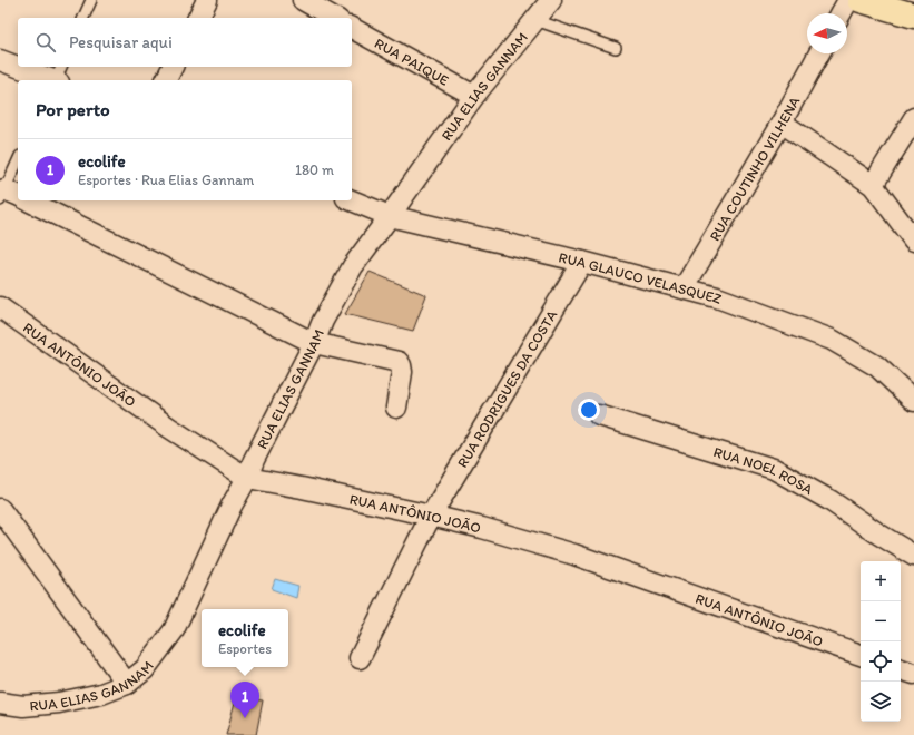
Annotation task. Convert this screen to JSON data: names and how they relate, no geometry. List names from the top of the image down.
{
  "streets": {
    "street": [
      "RUA PAIQUE",
      "RUA ELIAS GANNAM",
      "RUA COUTINHO VILHENA",
      "RUA GLAUCO VELASQUEZ",
      "RUA ANTÔNIO JOÃO",
      "RUA RODRIGUES DA COSTA",
      "RUA NOEL ROSA"
    ]
  },
  "crossings": [
    ["RUA PAIQUE", "RUA ELIAS GANNAM"],
    ["RUA ELIAS GANNAM", "RUA GLAUCO VELASQUEZ"],
    ["RUA ELIAS GANNAM", "RUA ANTÔNIO JOÃO"],
    ["RUA COUTINHO VILHENA", "RUA GLAUCO VELASQUEZ"],
    ["RUA GLAUCO VELASQUEZ", "RUA RODRIGUES DA COSTA"],
    ["RUA ANTÔNIO JOÃO", "RUA RODRIGUES DA COSTA"]
  ],
  "north": "left",
  "page": {
    "search": "Pesquisar aqui",
    "heading": "Por perto",
    "list": [
      {
        "mark": "1",
        "name": "ecolife",
        "note": "Esportes · Rua Elias Gannam",
        "value": "180 m"
      }
    ],
    "map_buttons": ["+", "−"],
    "popup": ["ecolife", "Esportes"],
    "pins": "1"
  }
}
